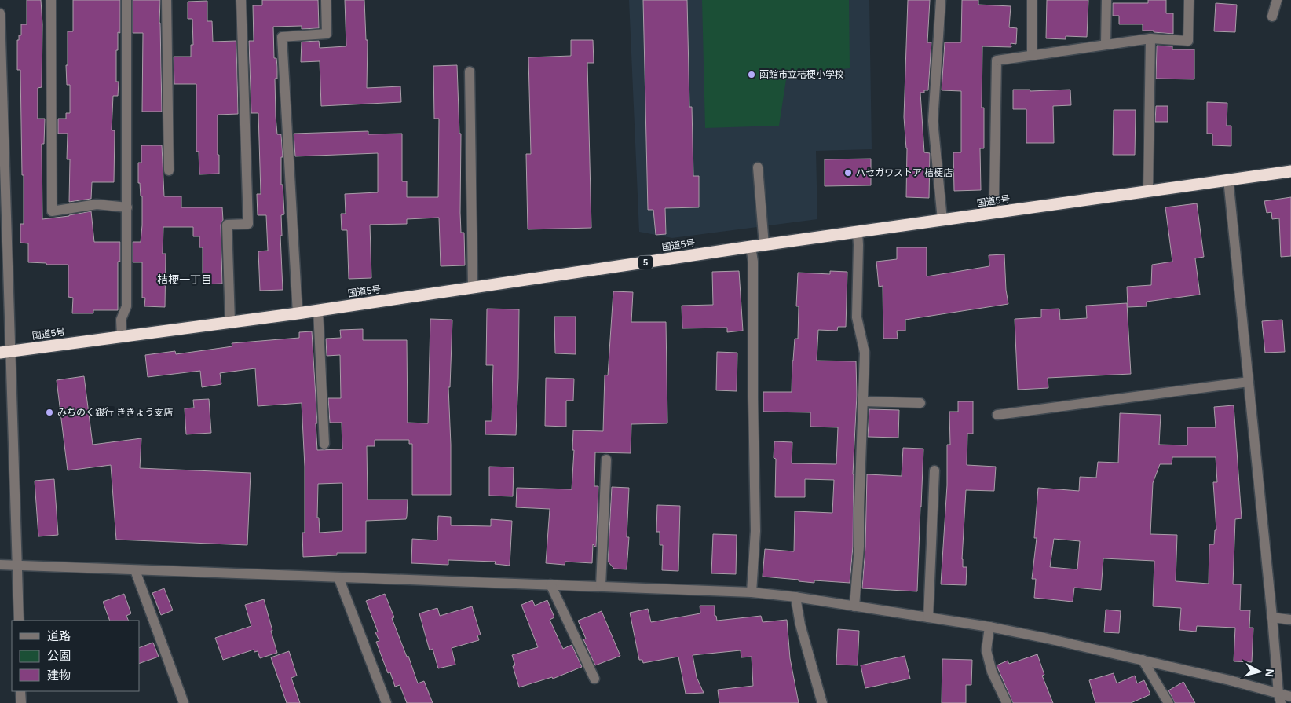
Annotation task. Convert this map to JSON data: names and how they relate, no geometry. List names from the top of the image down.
{
  "streets": {
    "highway": ["国道5号", "5"]
  },
  "districts": ["桔梗一丁目"],
  "places": ["函館市立桔梗小学校", "ハセガワストア 桔梗店", "みちのく銀行 ききょう支店"],
  "legend": ["道路", "公園", "建物"],
  "north": "right"
}
